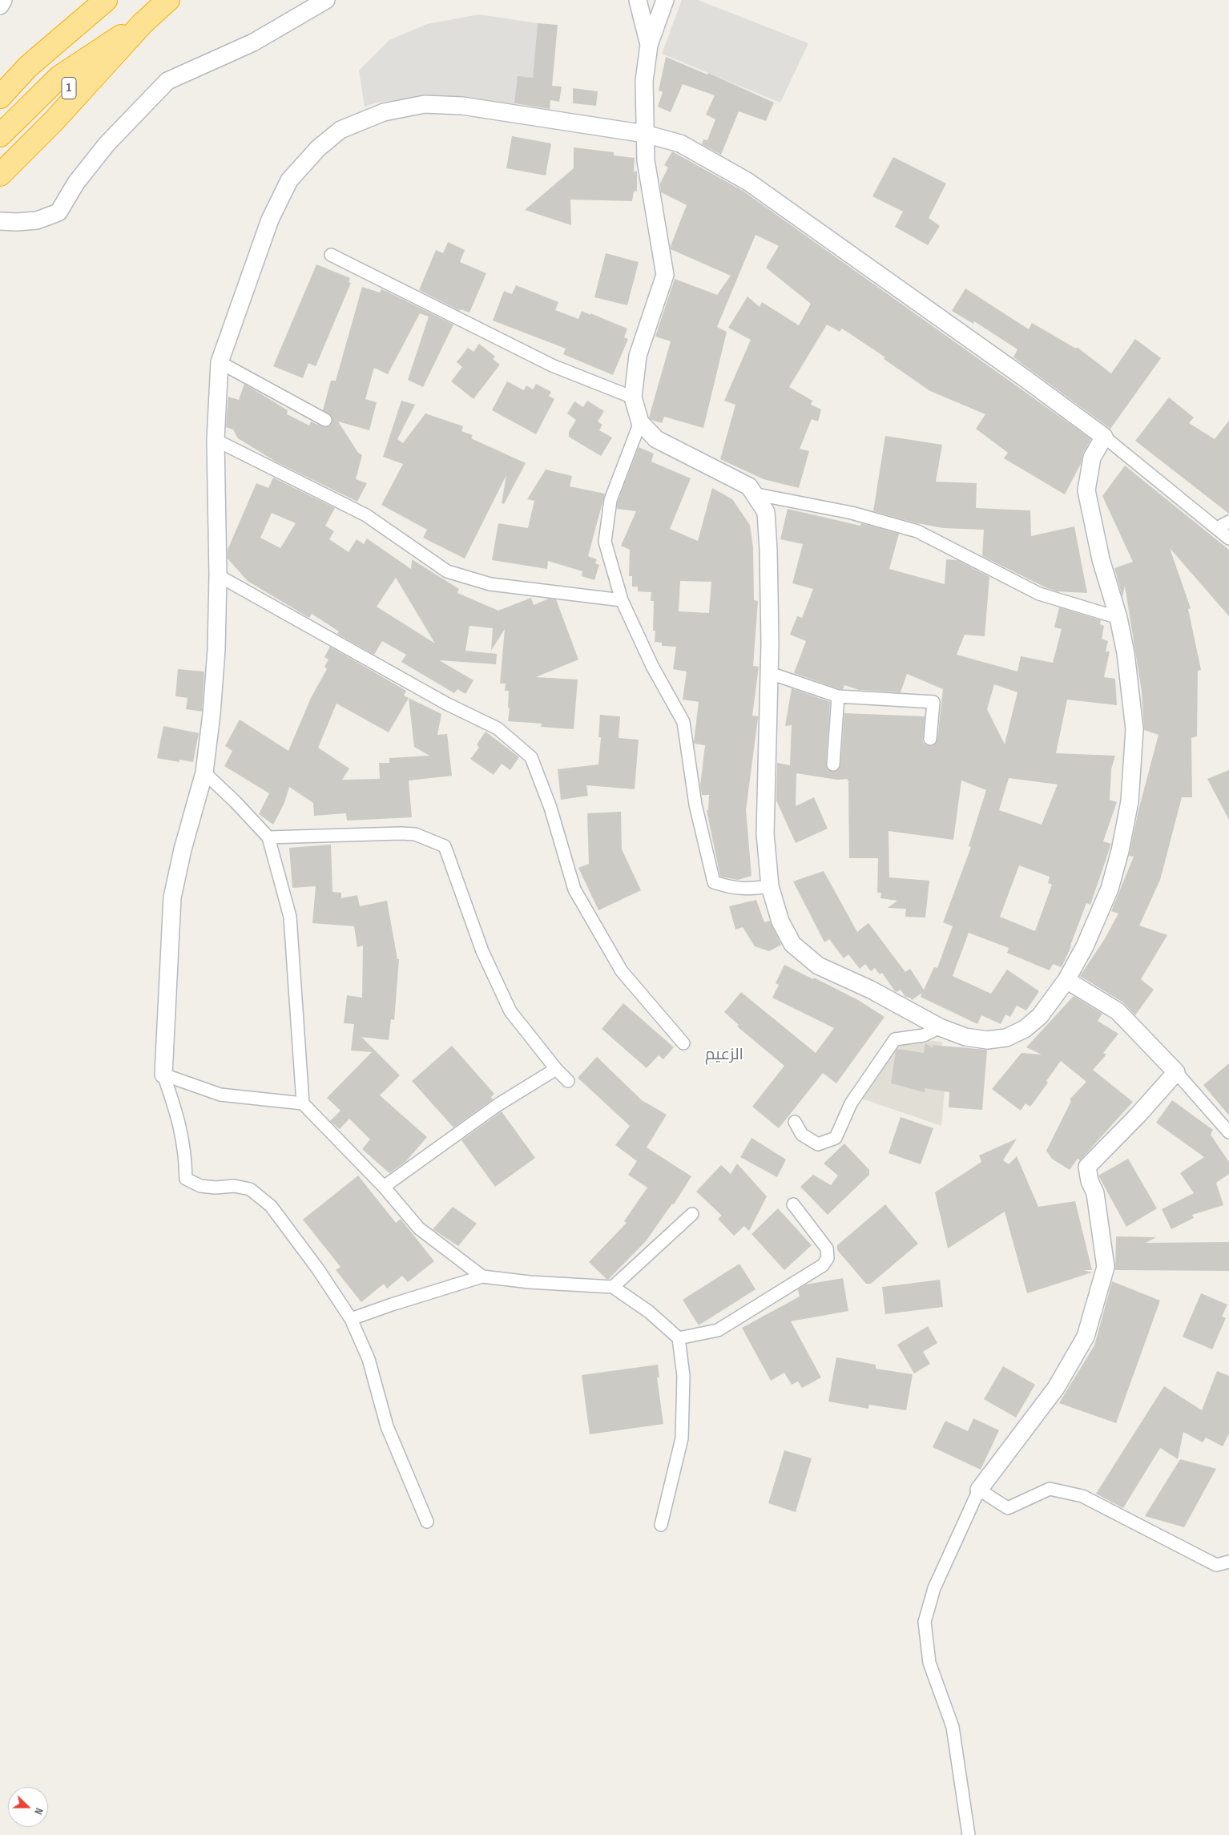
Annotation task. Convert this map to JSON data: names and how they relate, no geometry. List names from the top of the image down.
{
  "streets": {
    "highway": ["1"]
  },
  "districts": ["الزعيم"],
  "north": "right"
}
